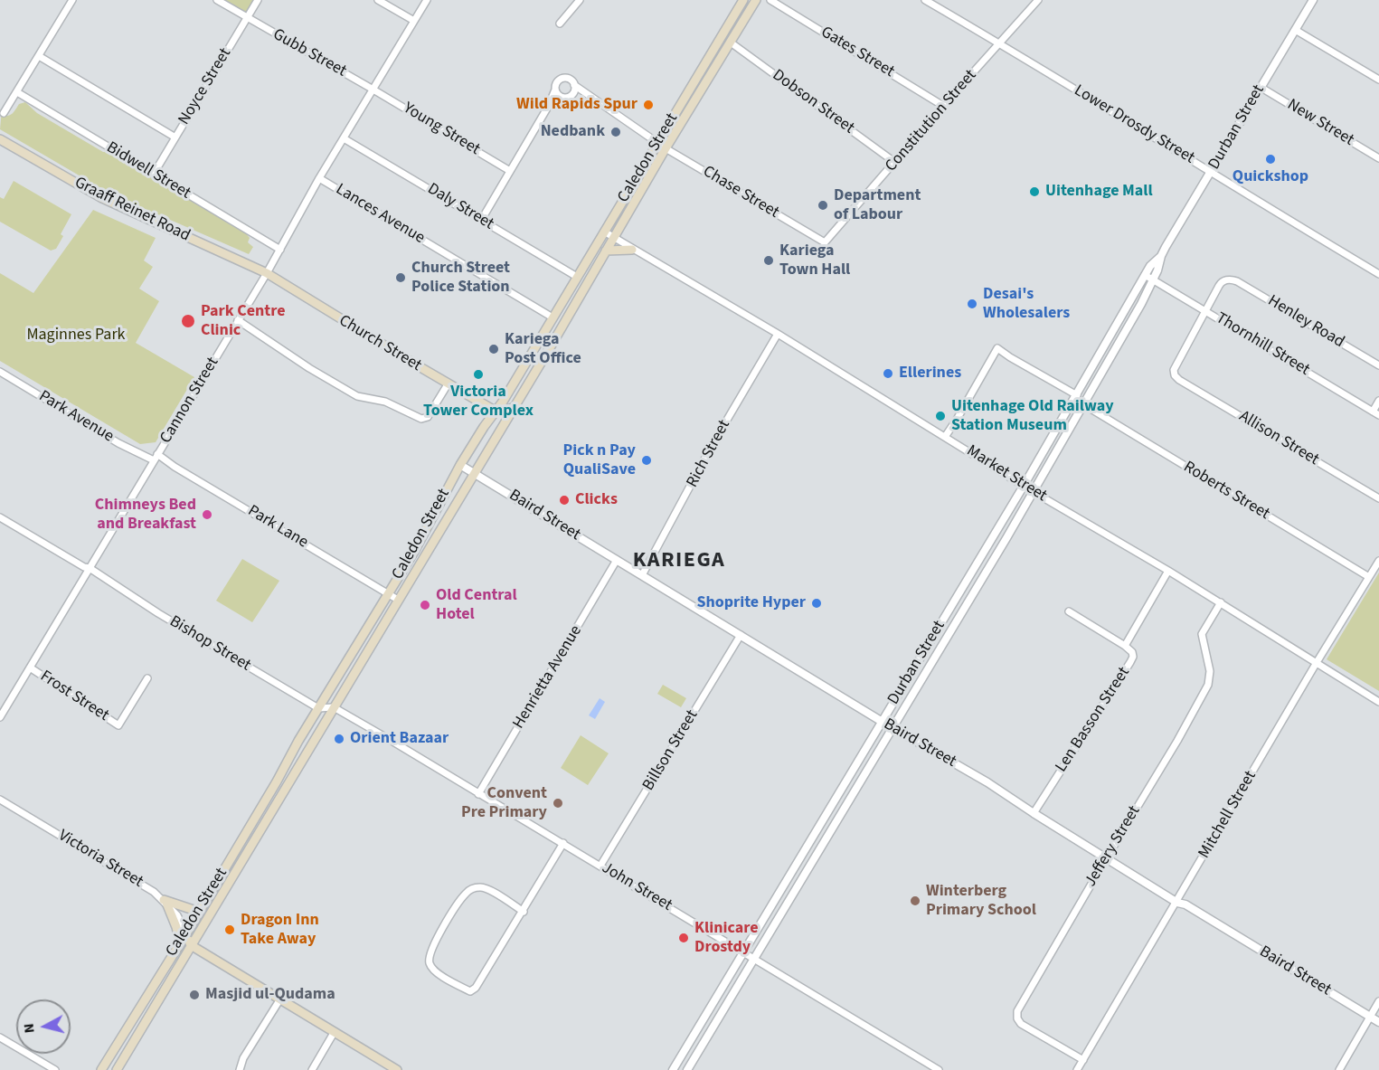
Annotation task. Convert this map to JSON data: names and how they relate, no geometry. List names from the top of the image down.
{
  "streets": {
    "main road": ["Caledon Street", "Graaff Reinet Road", "Church Street"],
    "street": [
      "Gates Street",
      "Gubb Street",
      "Noyce Street",
      "Dobson Street",
      "Constitution Street",
      "New Street",
      "Lower Drosdy Street",
      "Durban Street",
      "Young Street",
      "Bidwell Street",
      "Chase Street",
      "Daly Street",
      "Lances Avenue",
      "Henley Road",
      "Thornhill Street",
      "Cannon Street",
      "Park Avenue",
      "Allison Street",
      "Rich Street",
      "Market Street",
      "Roberts Street",
      "Baird Street",
      "Park Lane",
      "Bishop Street",
      "Henrietta Avenue",
      "Frost Street",
      "Len Basson Street",
      "Billson Street",
      "Mitchell Street",
      "Jeffery Street",
      "Victoria Street",
      "John Street"
    ]
  },
  "crossings": [
    ["Gates Street", "Constitution Street"],
    ["Gubb Street", "Noyce Street"],
    ["Gubb Street", "Young Street"],
    ["Gubb Street", "Cannon Street"],
    ["Noyce Street", "Bidwell Street"],
    ["Dobson Street", "Constitution Street"],
    ["Dobson Street", "Caledon Street"],
    ["Constitution Street", "Lower Drosdy Street"],
    ["Constitution Street", "Chase Street"],
    ["New Street", "Durban Street"],
    ["Lower Drosdy Street", "Durban Street"],
    ["Durban Street", "Thornhill Street"],
    ["Durban Street", "Market Street"],
    ["Durban Street", "Roberts Street"],
    ["Durban Street", "Baird Street"],
    ["Durban Street", "John Street"],
    ["Young Street", "Cannon Street"],
    ["Caledon Street", "Chase Street"],
    ["Caledon Street", "Daly Street"],
    ["Caledon Street", "Lances Avenue"],
    ["Caledon Street", "Church Street"],
    ["Caledon Street", "Market Street"],
    ["Caledon Street", "Baird Street"],
    ["Caledon Street", "Park Lane"],
    ["Caledon Street", "Bishop Street"],
    ["Caledon Street", "Victoria Street"],
    ["Caledon Street", "John Street"],
    ["Bidwell Street", "Cannon Street"],
    ["Daly Street", "Cannon Street"],
    ["Graaff Reinet Road", "Church Street"],
    ["Graaff Reinet Road", "Cannon Street"],
    ["Lances Avenue", "Cannon Street"],
    ["Henley Road", "Thornhill Street"],
    ["Henley Road", "Allison Street"],
    ["Church Street", "Cannon Street"],
    ["Thornhill Street", "Allison Street"],
    ["Cannon Street", "Park Avenue"],
    ["Cannon Street", "Park Lane"],
    ["Cannon Street", "Bishop Street"],
    ["Cannon Street", "Frost Street"],
    ["Rich Street", "Market Street"],
    ["Rich Street", "Baird Street"],
    ["Market Street", "Len Basson Street"],
    ["Market Street", "Mitchell Street"],
    ["Market Street", "Jeffery Street"],
    ["Roberts Street", "Mitchell Street"],
    ["Baird Street", "Henrietta Avenue"],
    ["Baird Street", "Len Basson Street"],
    ["Baird Street", "Billson Street"],
    ["Baird Street", "Mitchell Street"],
    ["Baird Street", "Jeffery Street"],
    ["Henrietta Avenue", "John Street"],
    ["Billson Street", "John Street"],
    ["Mitchell Street", "Jeffery Street"]
  ],
  "districts": ["KARIEGA"],
  "parks": ["Maginnes Park"],
  "places": [
    "Wild Rapids Spur",
    "Nedbank",
    "Quickshop",
    "Uitenhage Mall",
    "Department of Labour",
    "Kariega Town Hall",
    "Church Street Police Station",
    "Desai's Wholesalers",
    "Park Centre Clinic",
    "Kariega Post Office",
    "Ellerines",
    "Victoria Tower Complex",
    "Uitenhage Old Railway Station Museum",
    "Pick n Pay QualiSave",
    "Clicks",
    "Chimneys Bed and Breakfast",
    "Shoprite Hyper",
    "Old Central Hotel",
    "Orient Bazaar",
    "Convent Pre Primary",
    "Winterberg Primary School",
    "Dragon Inn Take Away",
    "Klinicare Drostdy",
    "Masjid ul-Qudama"
  ],
  "north": "left"
}
